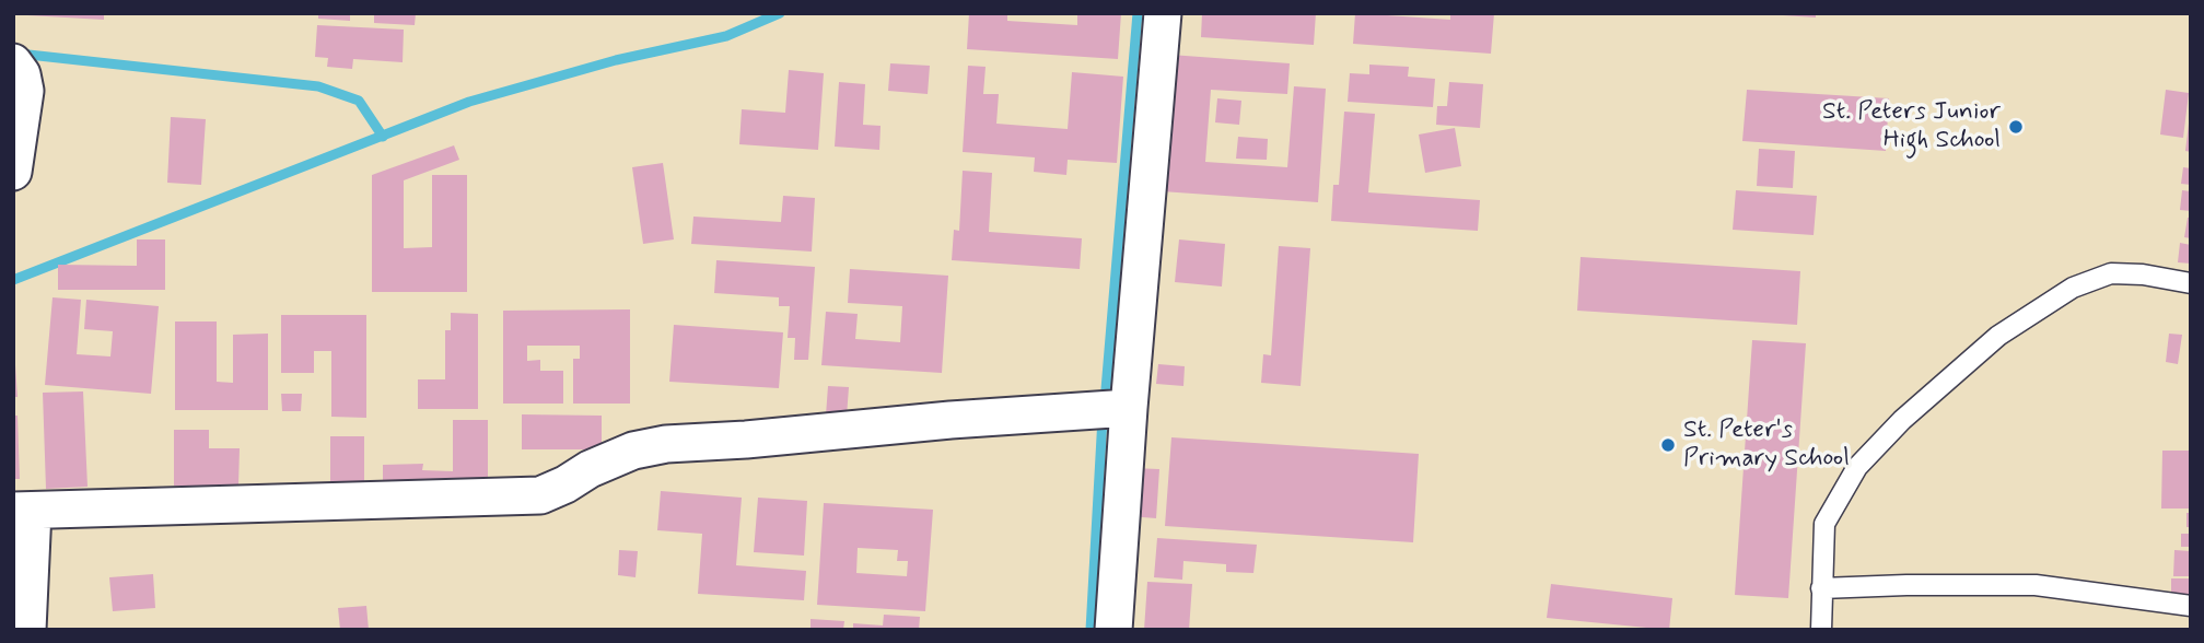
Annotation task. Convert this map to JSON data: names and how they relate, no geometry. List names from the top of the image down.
{
  "places": ["St. Peters Junior High School", "St. Peter's Primary School"]
}
